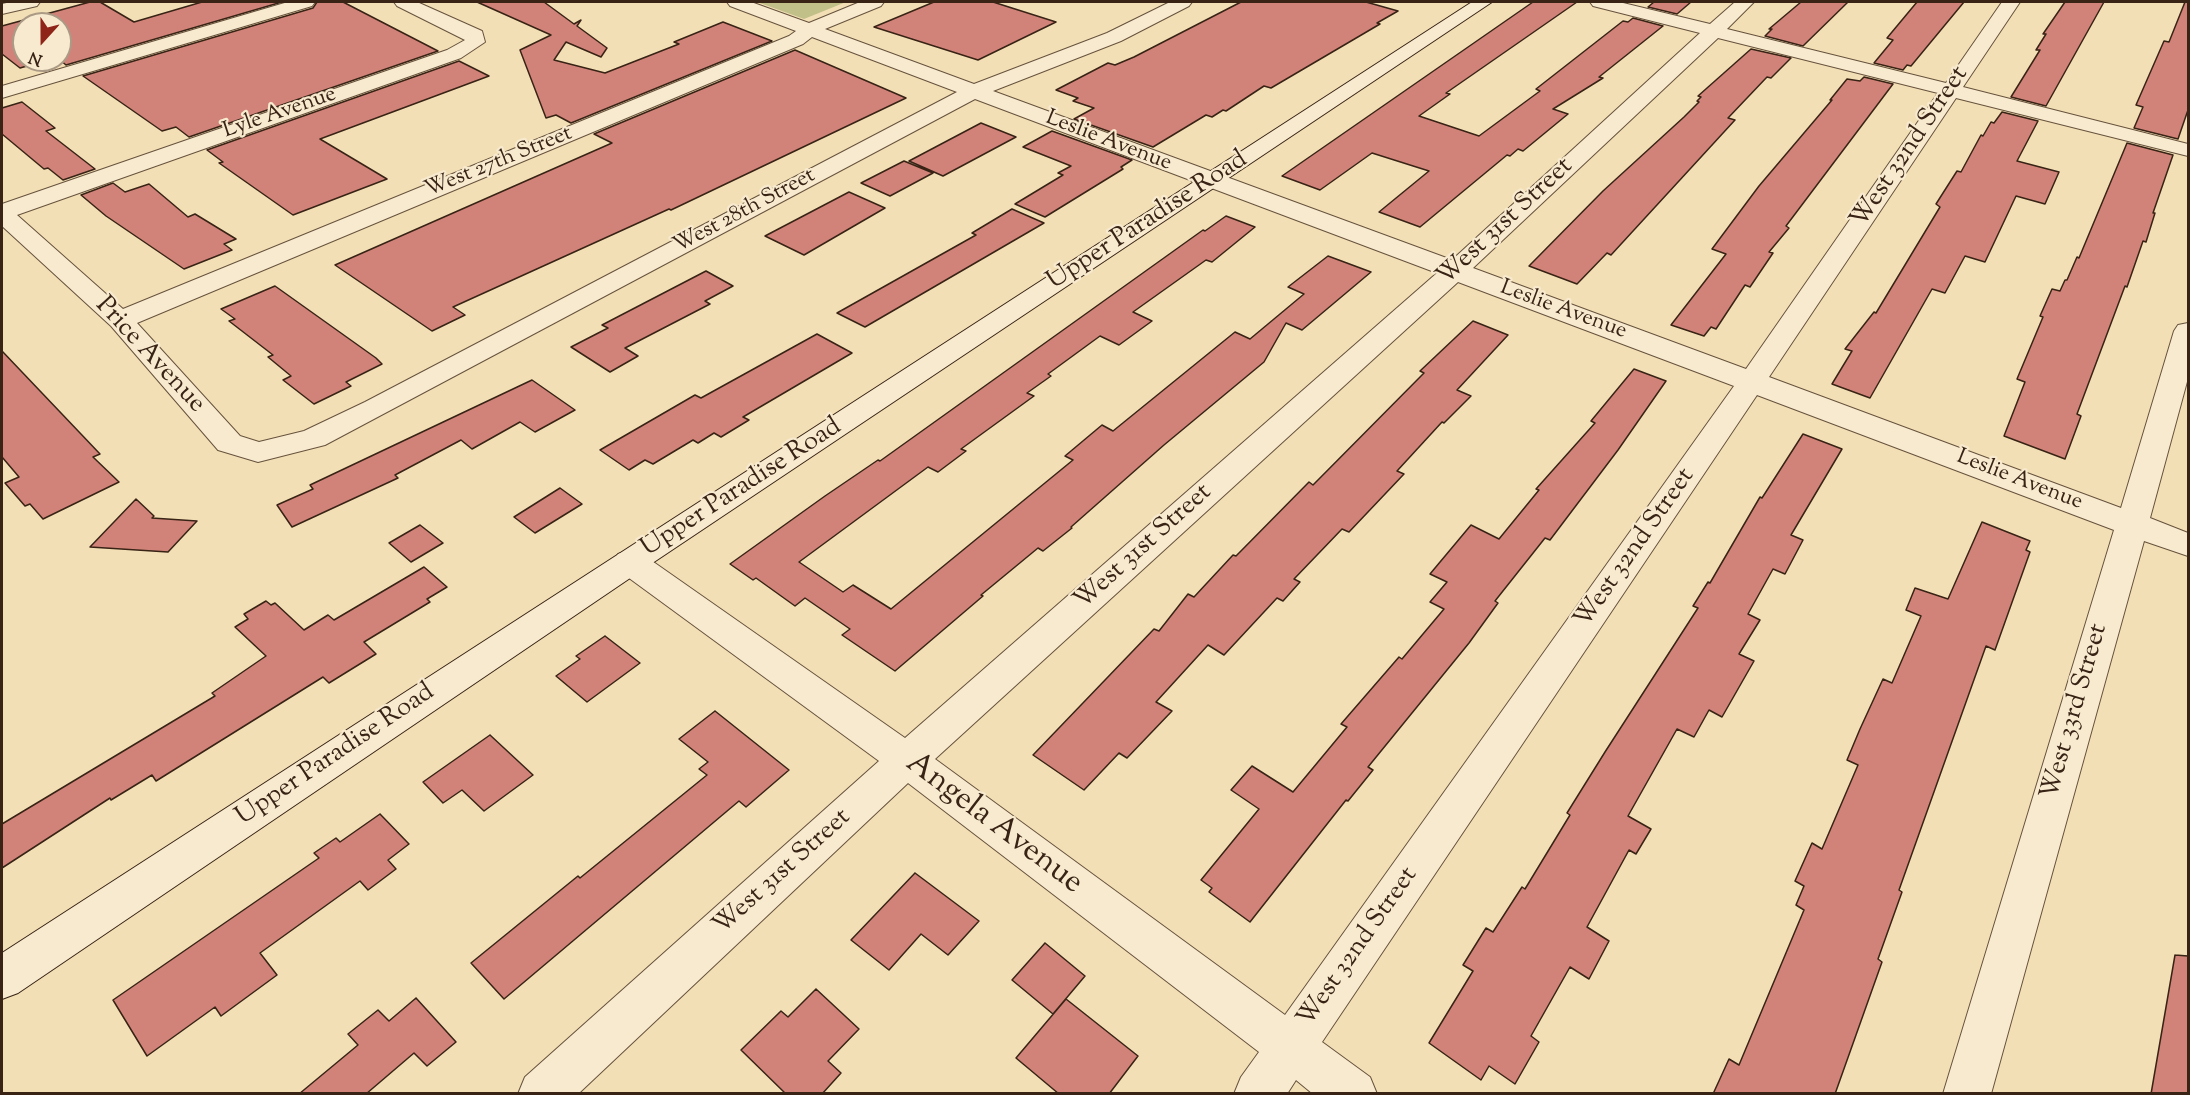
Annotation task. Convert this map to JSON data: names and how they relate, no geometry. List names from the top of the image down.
{
  "streets": {
    "street": [
      "Lyle Avenue",
      "Leslie Avenue",
      "West 32nd Street",
      "West 27th Street",
      "West 28th Street",
      "Upper Paradise Road",
      "West 31st Street",
      "Price Avenue",
      "West 33rd Street",
      "Angela Avenue"
    ]
  },
  "crossings": [
    ["Lyle Avenue", "Price Avenue"],
    ["Leslie Avenue", "West 32nd Street"],
    ["Leslie Avenue", "West 27th Street"],
    ["Leslie Avenue", "West 28th Street"],
    ["Leslie Avenue", "Upper Paradise Road"],
    ["Leslie Avenue", "West 31st Street"],
    ["Leslie Avenue", "West 33rd Street"],
    ["West 32nd Street", "Angela Avenue"],
    ["West 27th Street", "Price Avenue"],
    ["West 28th Street", "Price Avenue"],
    ["Upper Paradise Road", "Angela Avenue"],
    ["West 31st Street", "Angela Avenue"]
  ],
  "north": "bottom"
}
